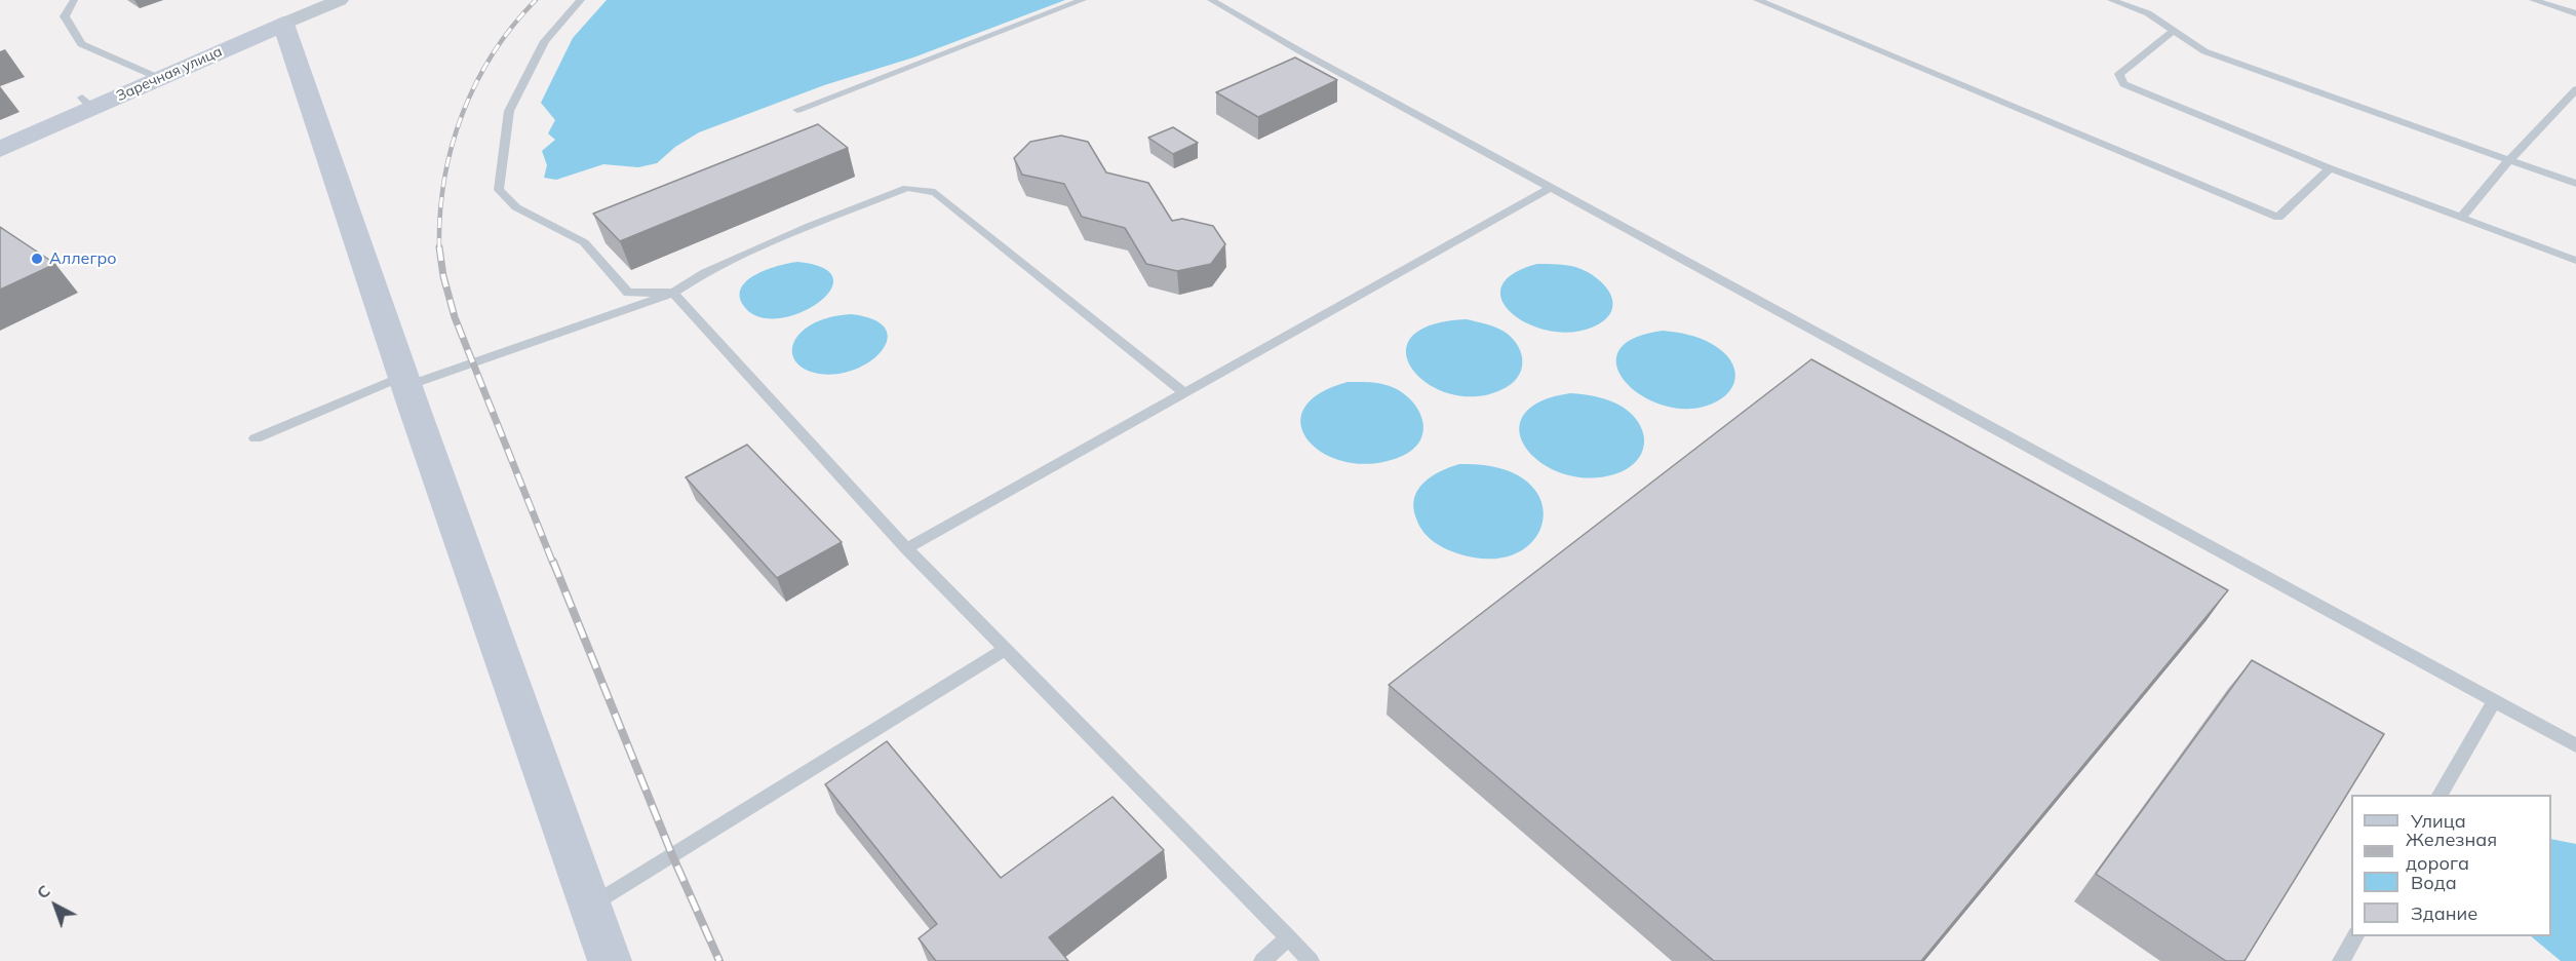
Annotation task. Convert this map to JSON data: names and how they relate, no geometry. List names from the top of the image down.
{
  "streets": {
    "street": ["Заречная улица"]
  },
  "places": ["Аллегро"],
  "legend": [
    "Улица",
    "Железная дорога",
    "Вода",
    "Здание"
  ],
  "north": "top left"
}
